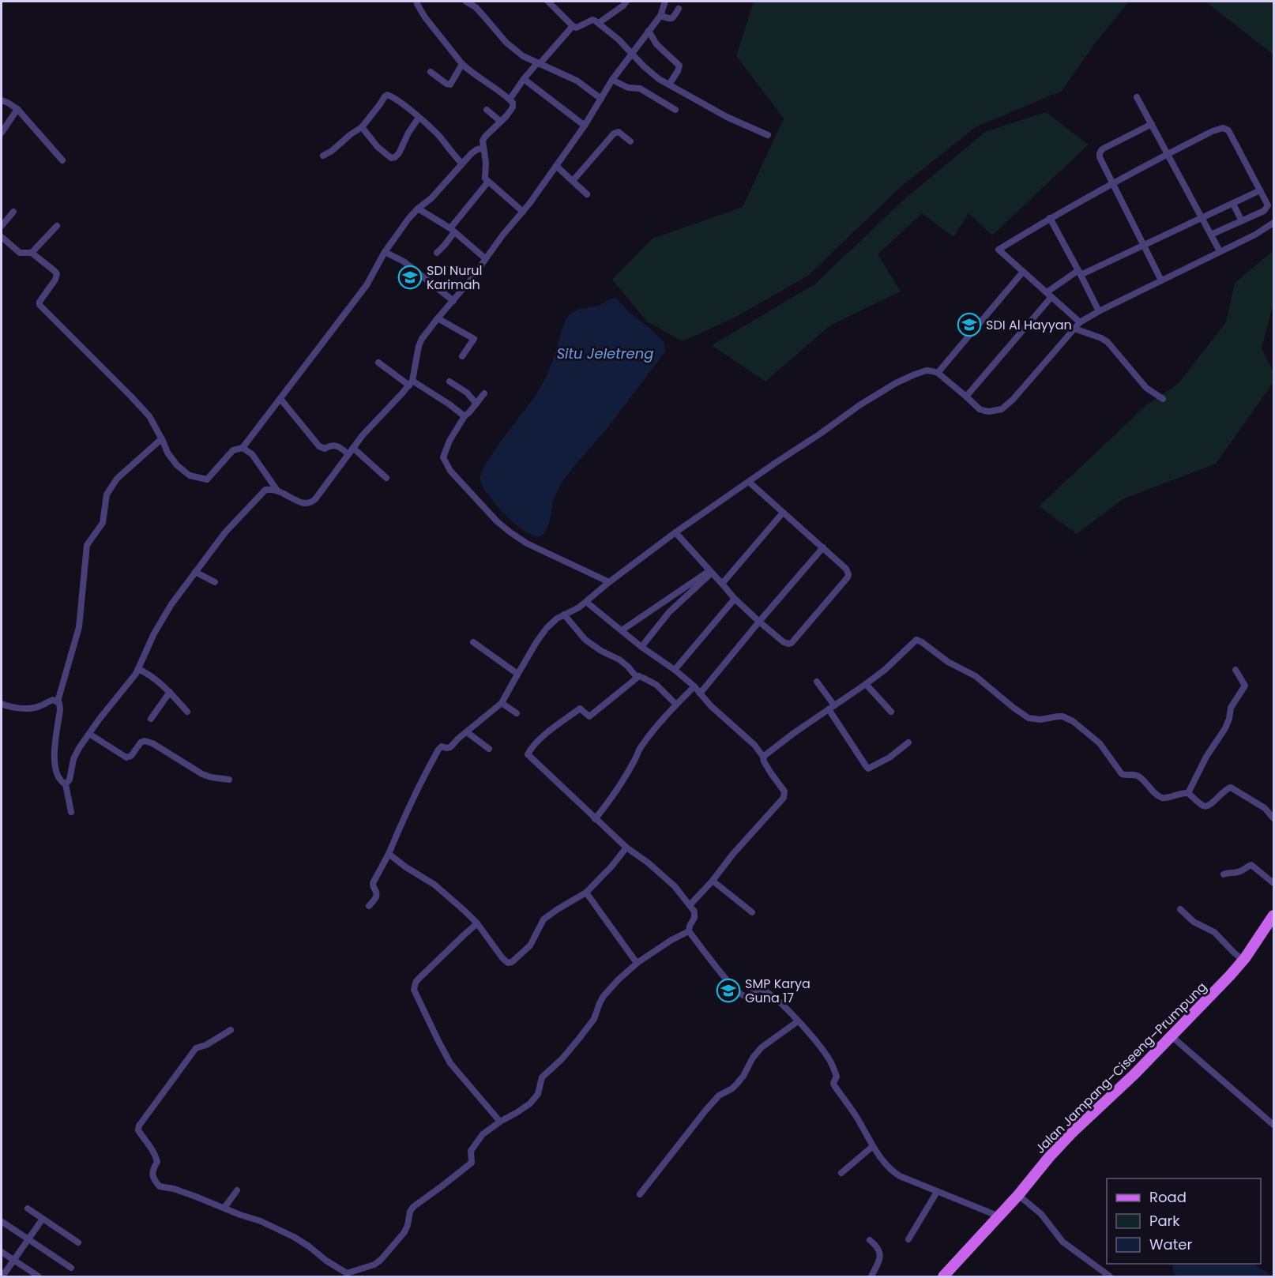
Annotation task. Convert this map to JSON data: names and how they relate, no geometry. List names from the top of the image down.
{
  "streets": {
    "main road": ["Jalan Jampang–Ciseeng–Prumpung"]
  },
  "water": ["Situ Jeletreng"],
  "places": {
    "school or university": ["SDI Nurul Karimah", "SDI Al Hayyan", "SMP Karya Guna 17"]
  },
  "legend": ["Road", "Park", "Water"]
}
